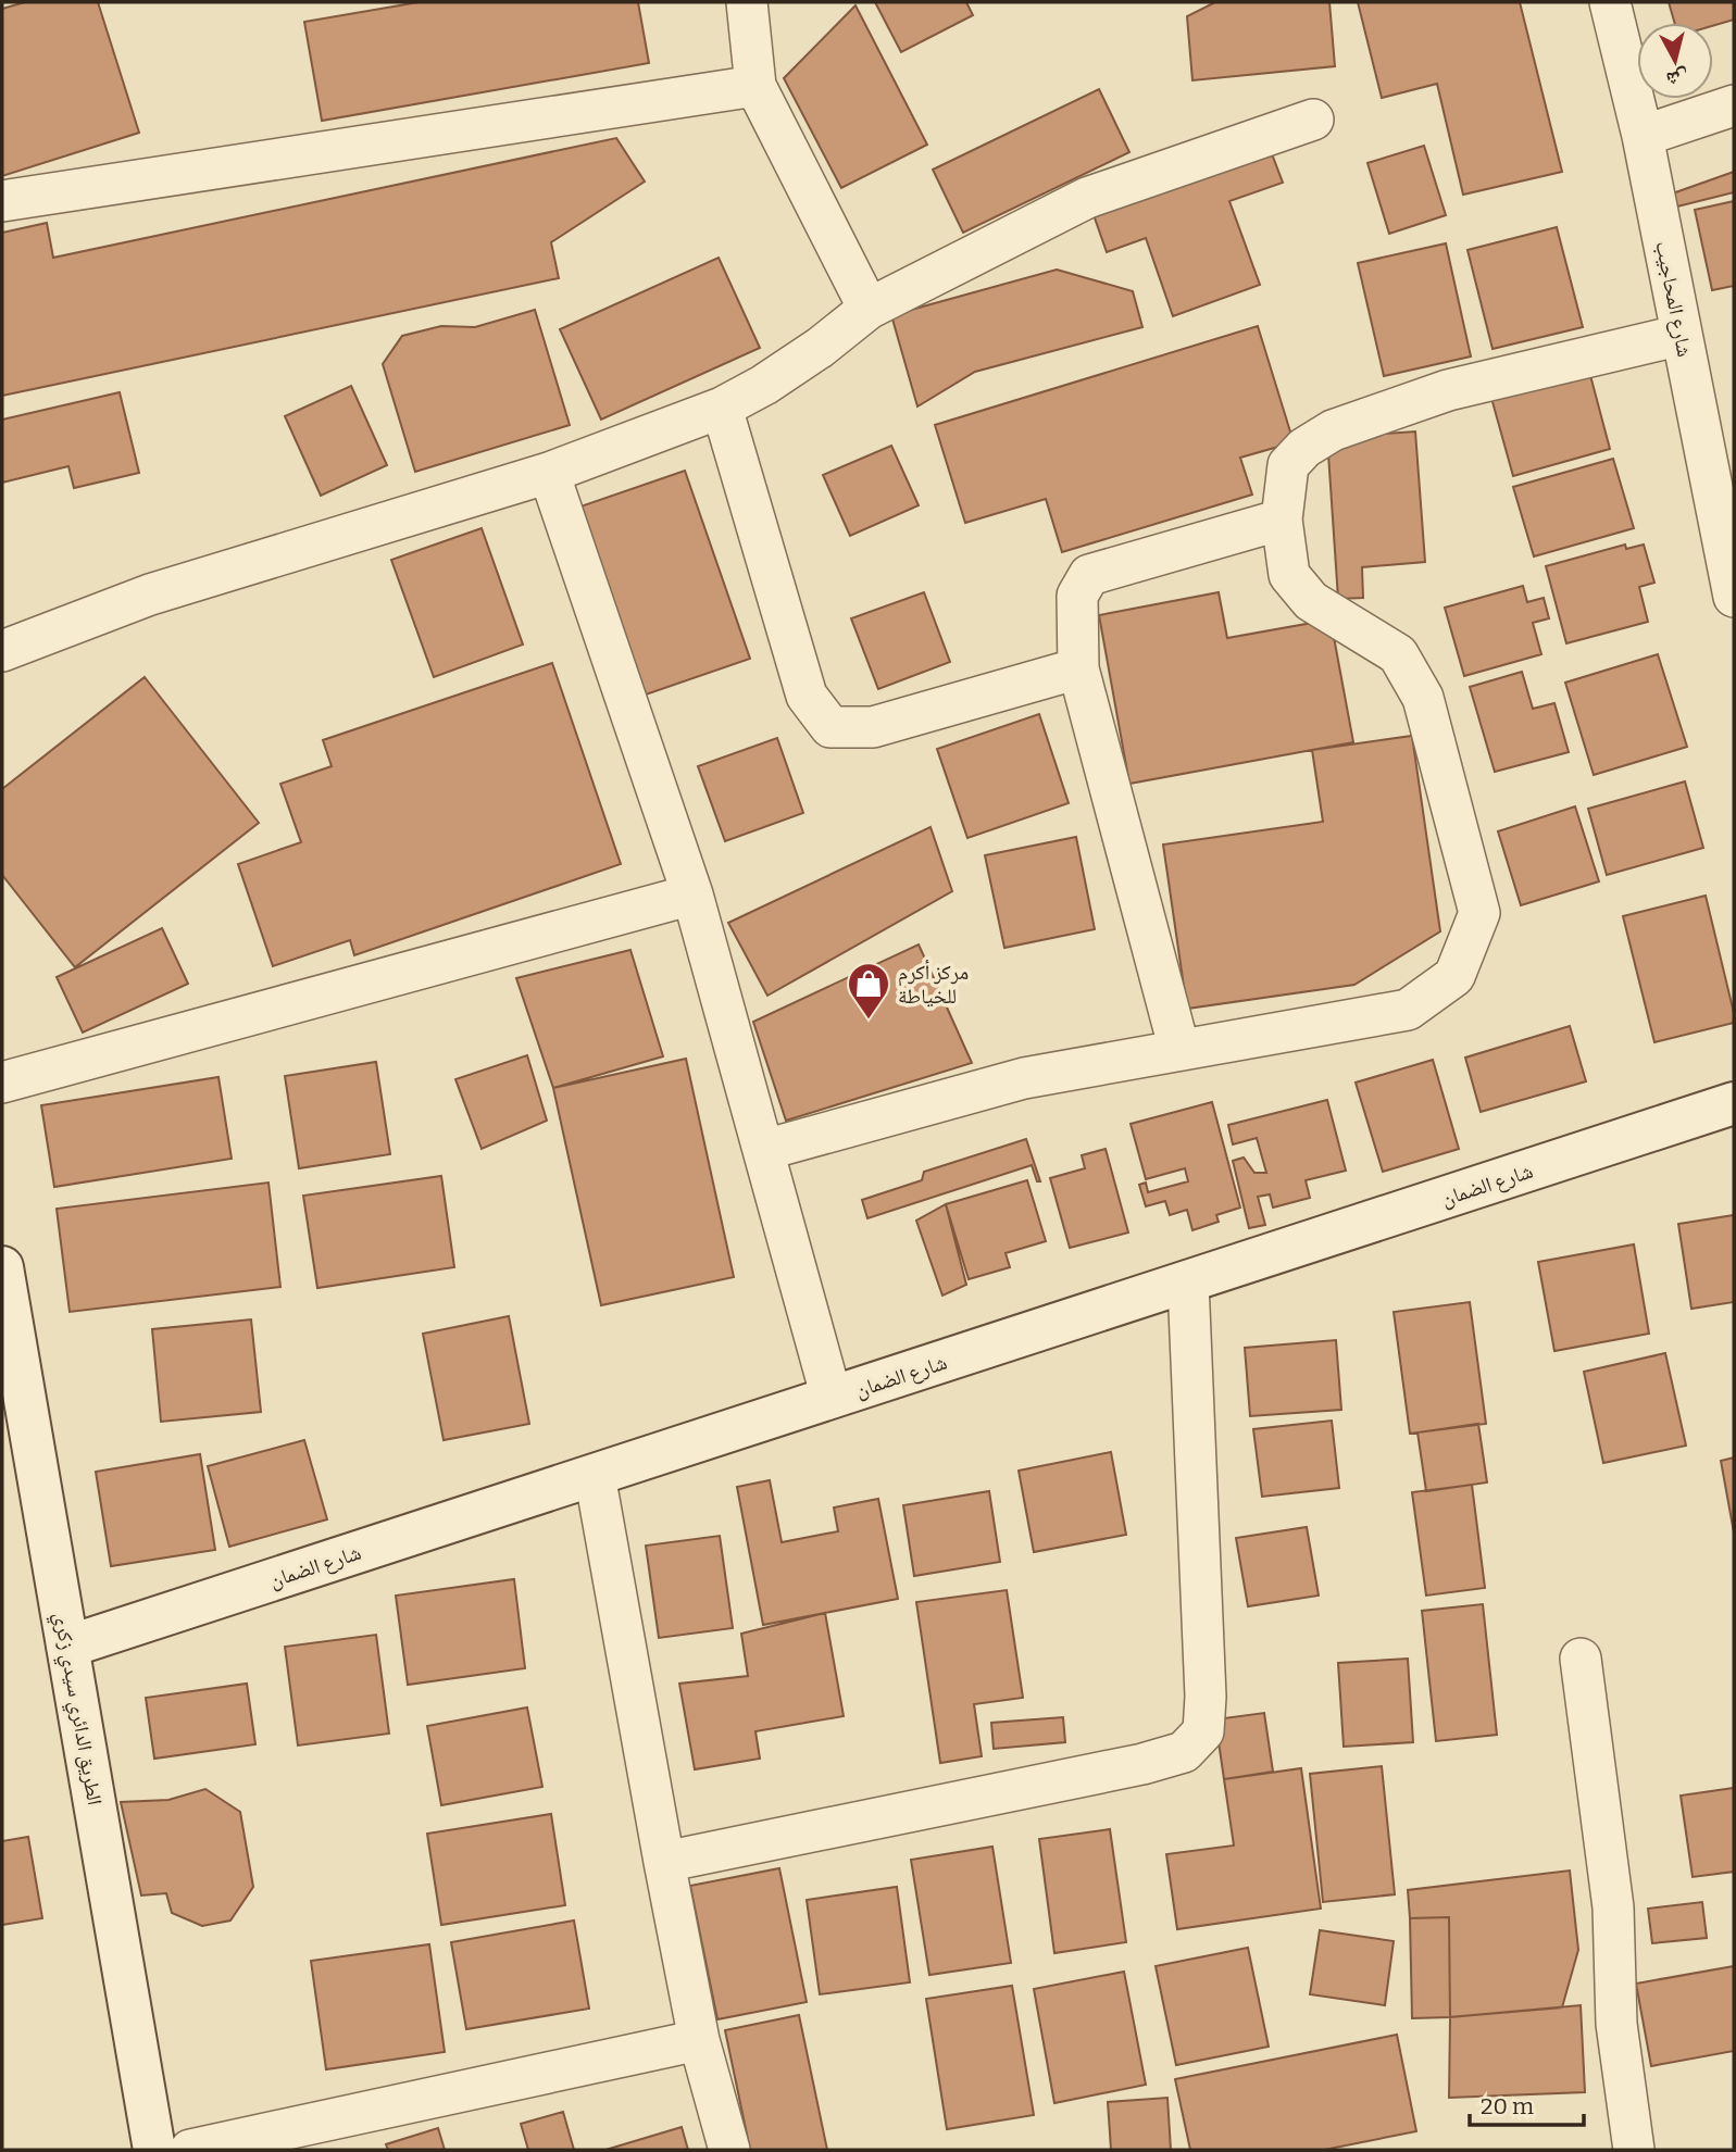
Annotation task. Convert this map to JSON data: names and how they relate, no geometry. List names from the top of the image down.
{
  "streets": {
    "street": ["شارع المحاجيب", "شارع الضمان", "الطريق الدائري سيدي زكري"]
  },
  "crossings": [
    ["شارع الضمان", "الطريق الدائري سيدي زكري"]
  ],
  "places": {
    "shop": ["مركز أكرم للخياطة"]
  },
  "scale_bar": "20 m",
  "north": "bottom"
}
